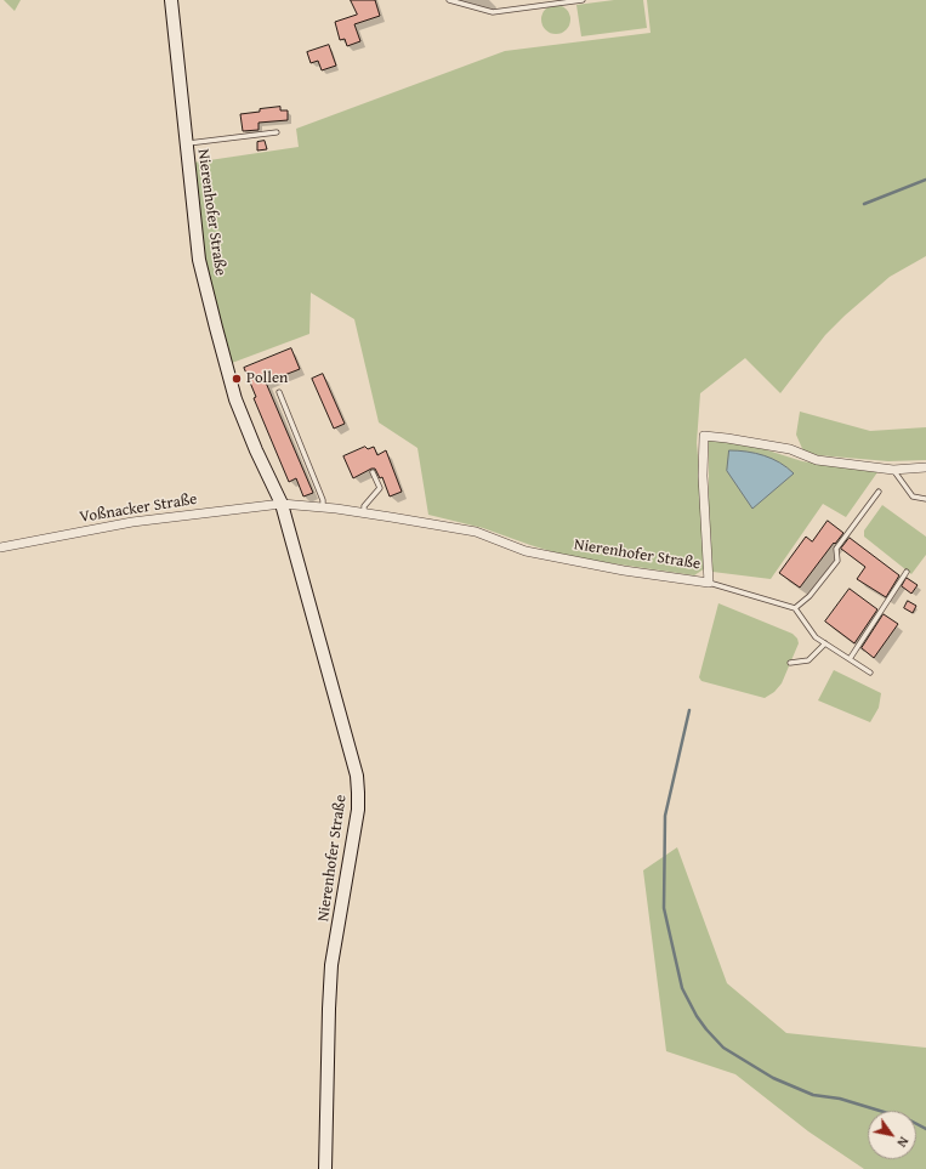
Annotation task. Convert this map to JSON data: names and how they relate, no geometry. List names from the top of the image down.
{
  "streets": {
    "street": ["Nierenhofer Straße", "Voßnacker Straße"]
  },
  "crossings": [
    ["Nierenhofer Straße", "Voßnacker Straße"]
  ],
  "places": ["Pollen"],
  "north": "bottom right"
}
